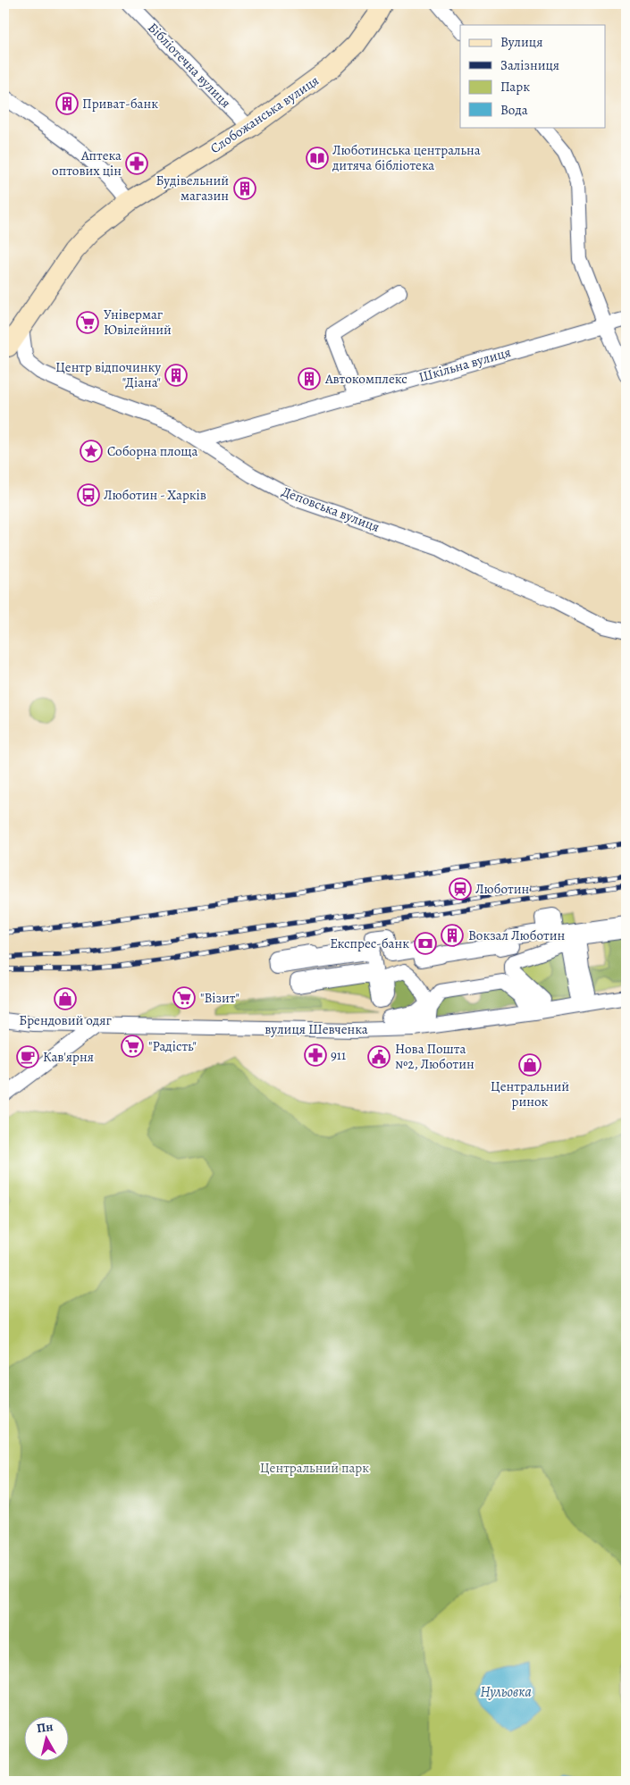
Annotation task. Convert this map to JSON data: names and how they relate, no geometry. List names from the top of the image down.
{
  "streets": {
    "street": [
      "Бібліотечна вулиця",
      "Слобожанська вулиця",
      "Шкільна вулиця",
      "Деповська вулиця",
      "вулиця Шевченка"
    ]
  },
  "crossings": [
    ["Бібліотечна вулиця", "Слобожанська вулиця"],
    ["Слобожанська вулиця", "Деповська вулиця"],
    ["Шкільна вулиця", "Деповська вулиця"]
  ],
  "water": ["Нульовка"],
  "parks": ["Центральний парк"],
  "places": {
    "building": [
      "Приват-банк",
      "Будівельний магазин",
      "Центр відпочинку \"Діана\"",
      "Автокомплекс",
      "Вокзал Люботин"
    ],
    "library": ["Люботинська центральна дитяча бібліотека"],
    "pharmacy": ["Аптека оптових цін", "911"],
    "supermarket": ["Універмаг Ювілейний", "\"Візит\"", "\"Радість\""],
    "place": ["Соборна площа"],
    "bus stop": ["Люботин - Харків"],
    "station": ["Люботин"],
    "bank": ["Експрес-банк"],
    "shop": ["Брендовий одяг", "Центральний ринок"],
    "cafe": ["Кав'ярня"],
    "public building": ["Нова Пошта №2, Люботин"]
  },
  "legend": [
    "Вулиця",
    "Залізниця",
    "Парк",
    "Вода"
  ],
  "north": "top"
}
